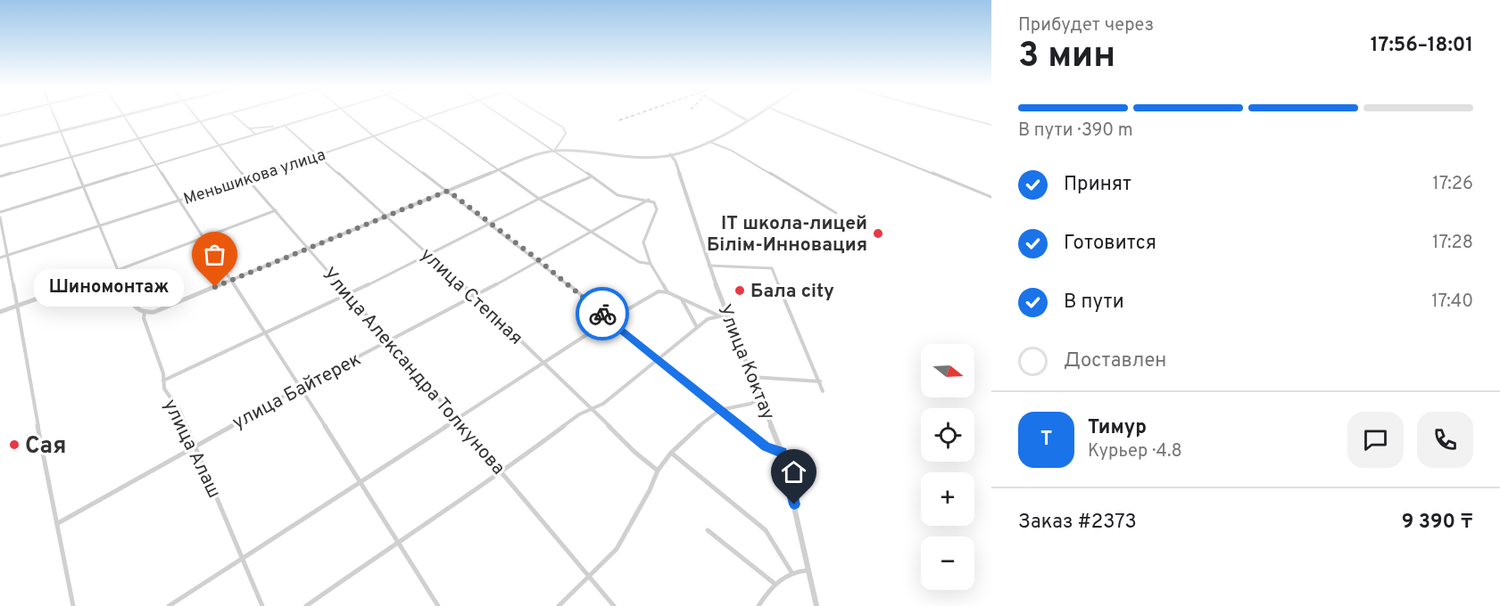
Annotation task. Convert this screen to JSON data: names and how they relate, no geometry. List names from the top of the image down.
{
  "streets": {
    "street": [
      "Меньшикова улица",
      "улица Степная",
      "Улица Коктау",
      "Улица Александра Толкунова",
      "улица Байтерек",
      "улица Алаш"
    ]
  },
  "crossings": [
    ["Меньшикова улица", "улица Степная"],
    ["Меньшикова улица", "Улица Александра Толкунова"],
    ["Меньшикова улица", "улица Алаш"],
    ["улица Степная", "улица Байтерек"],
    ["Улица Александра Толкунова", "улица Байтерек"],
    ["улица Байтерек", "улица Алаш"]
  ],
  "places": [
    "IT школа-лицей Білім-Инновация",
    "Шиномонтаж",
    "Бала city",
    "Сая"
  ],
  "north": "right",
  "page": {
    "heading": ["3 мин", "Прибудет через", "17:56–18:01"],
    "panel": [
      "Тимур",
      "Курьер · 4.8",
      "Заказ #2373",
      "9 390 ₸"
    ],
    "bar": "В пути · 390 m",
    "list": [
      ["Принят", "17:26"],
      ["Готовится", "17:28"],
      ["В пути", "17:40"],
      "Доставлен"
    ],
    "bubble": "Шиномонтаж",
    "map_buttons": ["+", "−"],
    "round": "Т"
  }
}
